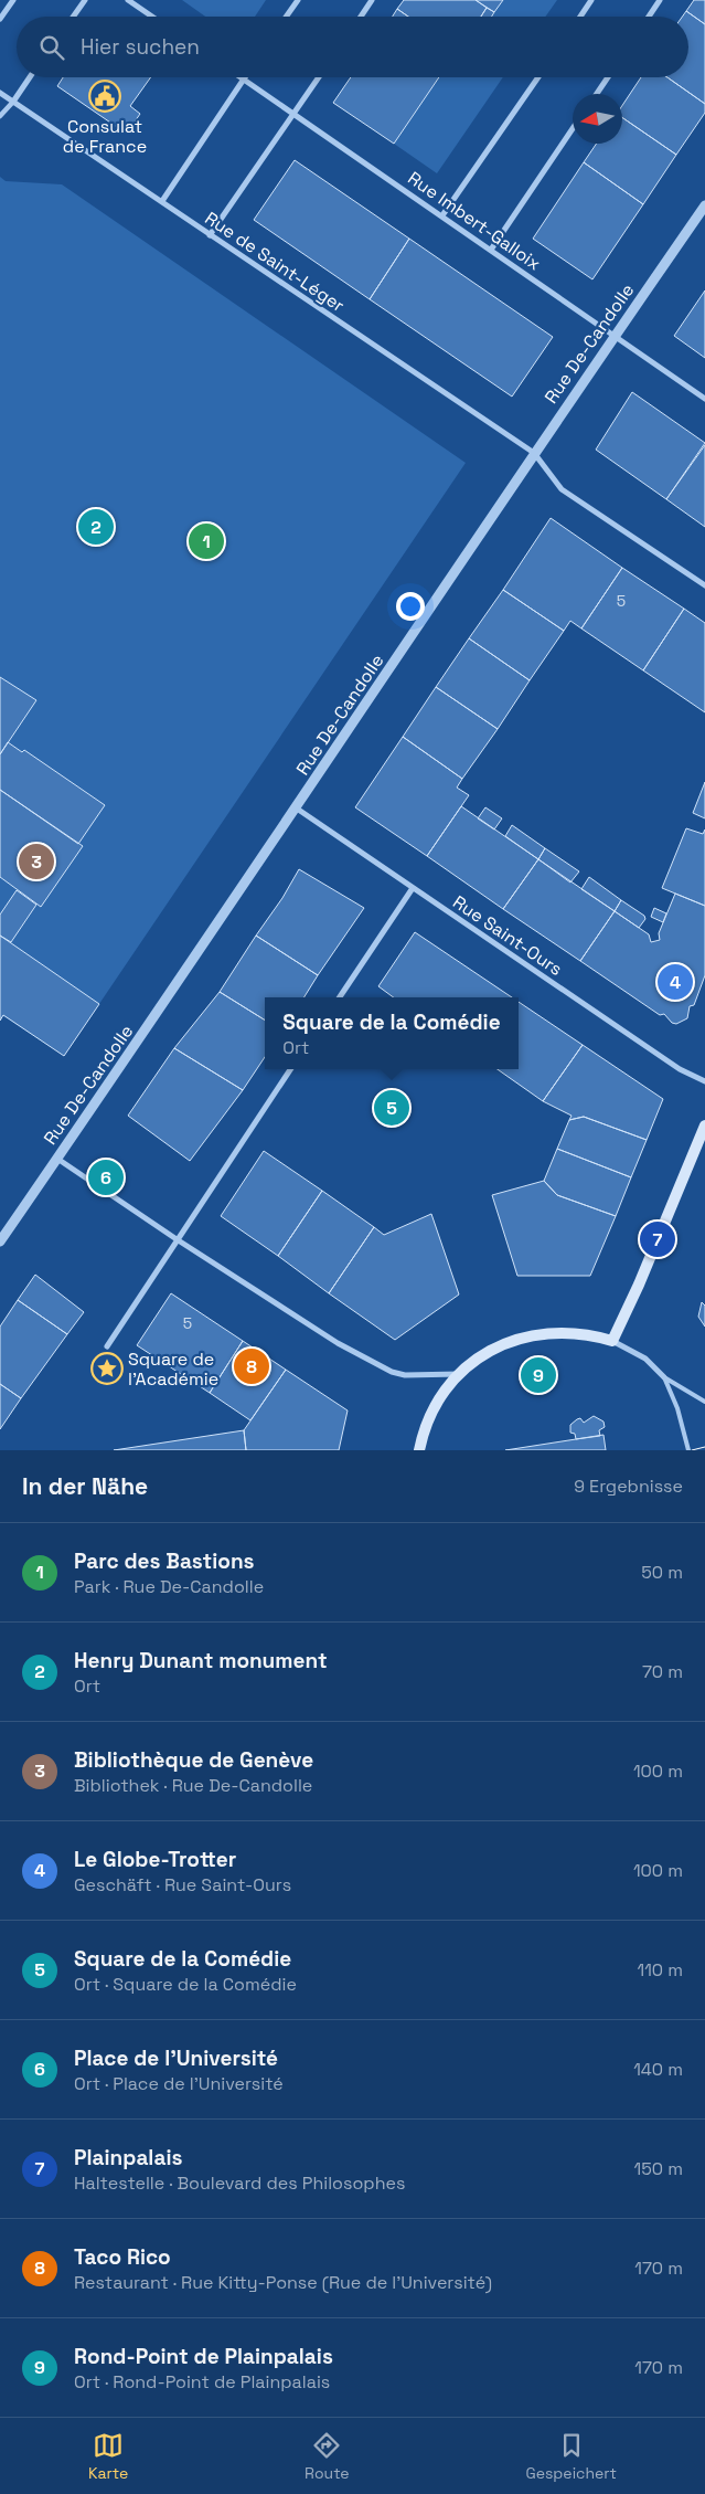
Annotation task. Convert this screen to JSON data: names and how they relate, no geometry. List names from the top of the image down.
{
  "streets": {
    "street": [
      "Rue Imbert-Galloix",
      "Rue de Saint-Léger",
      "Rue De-Candolle",
      "Rue Saint-Ours"
    ]
  },
  "crossings": [
    ["Rue Imbert-Galloix", "Rue De-Candolle"],
    ["Rue de Saint-Léger", "Rue De-Candolle"],
    ["Rue De-Candolle", "Rue Saint-Ours"]
  ],
  "places": {
    "public building": ["Consulat de France"],
    "place": ["Square de l'Académie"]
  },
  "house_numbers": ["5", "5"],
  "north": "left",
  "page": {
    "search": "Hier suchen",
    "pins": [
      "2",
      "1",
      "3",
      "4",
      "5",
      "6",
      "7",
      "8",
      "9"
    ],
    "popup": ["Square de la Comédie", "Ort"],
    "heading": ["In der Nähe", "9 Ergebnisse"],
    "list": [
      {
        "mark": "1",
        "name": "Parc des Bastions",
        "note": "Park · Rue De-Candolle",
        "value": "50 m"
      },
      {
        "mark": "2",
        "name": "Henry Dunant monument",
        "note": "Ort",
        "value": "70 m"
      },
      {
        "mark": "3",
        "name": "Bibliothèque de Genève",
        "note": "Bibliothek · Rue De-Candolle",
        "value": "100 m"
      },
      {
        "mark": "4",
        "name": "Le Globe-Trotter",
        "note": "Geschäft · Rue Saint-Ours",
        "value": "100 m"
      },
      {
        "mark": "5",
        "name": "Square de la Comédie",
        "note": "Ort · Square de la Comédie",
        "value": "110 m"
      },
      {
        "mark": "6",
        "name": "Place de l'Université",
        "note": "Ort · Place de l'Université",
        "value": "140 m"
      },
      {
        "mark": "7",
        "name": "Plainpalais",
        "note": "Haltestelle · Boulevard des Philosophes",
        "value": "150 m"
      },
      {
        "mark": "8",
        "name": "Taco Rico",
        "note": "Restaurant · Rue Kitty-Ponse (Rue de l'Université)",
        "value": "170 m"
      },
      {
        "mark": "9",
        "name": "Rond-Point de Plainpalais",
        "note": "Ort · Rond-Point de Plainpalais",
        "value": "170 m"
      }
    ],
    "nav": ["Karte", "Route", "Gespeichert"]
  }
}
